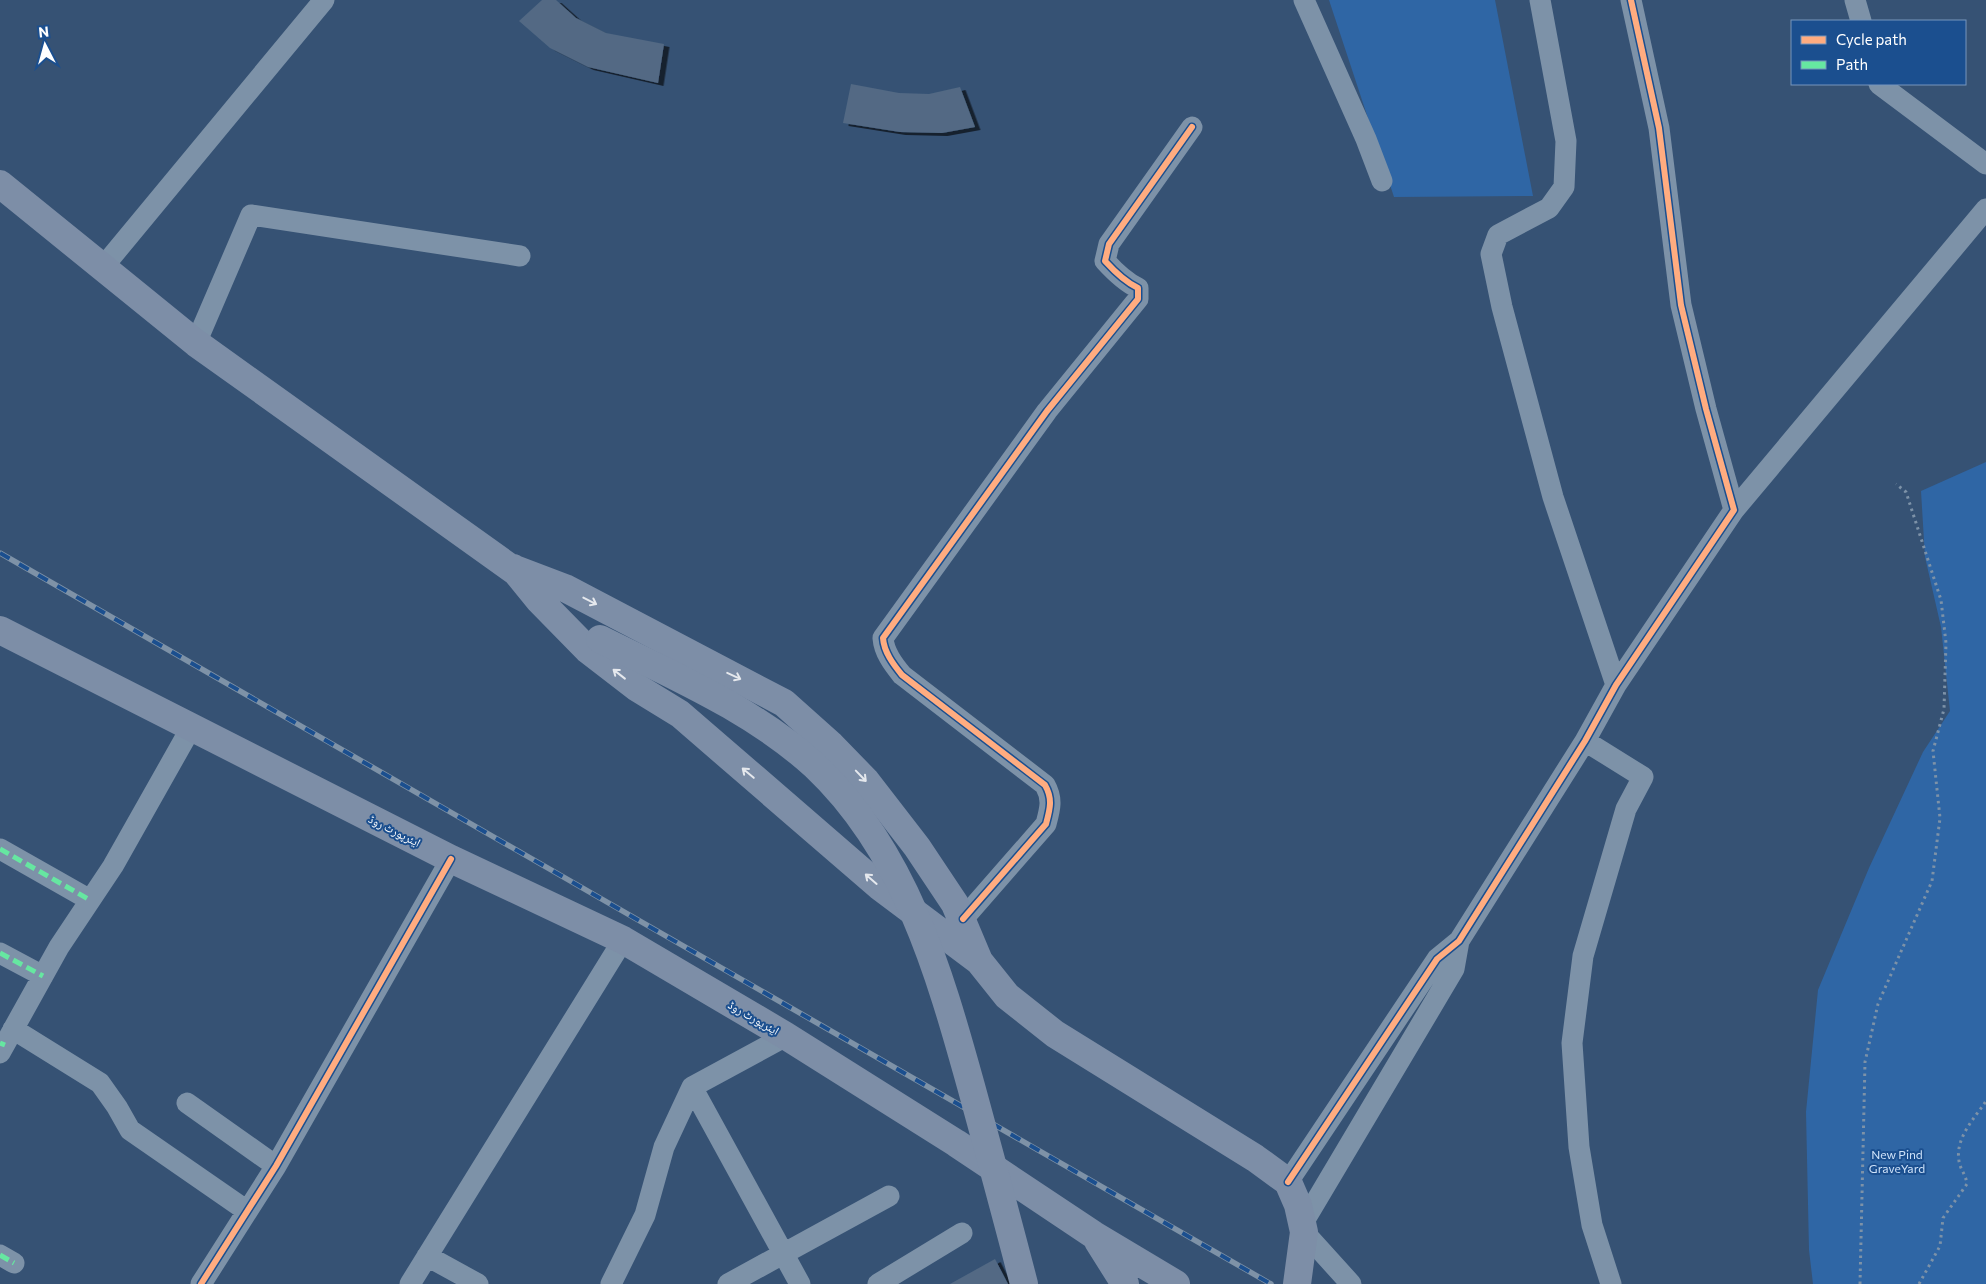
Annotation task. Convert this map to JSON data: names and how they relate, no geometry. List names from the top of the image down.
{
  "streets": {
    "main road": ["ایئرپورٹ روڈ"]
  },
  "parks": ["New Pind GraveYard"],
  "legend": ["Cycle path", "Path"],
  "north": "top"
}
